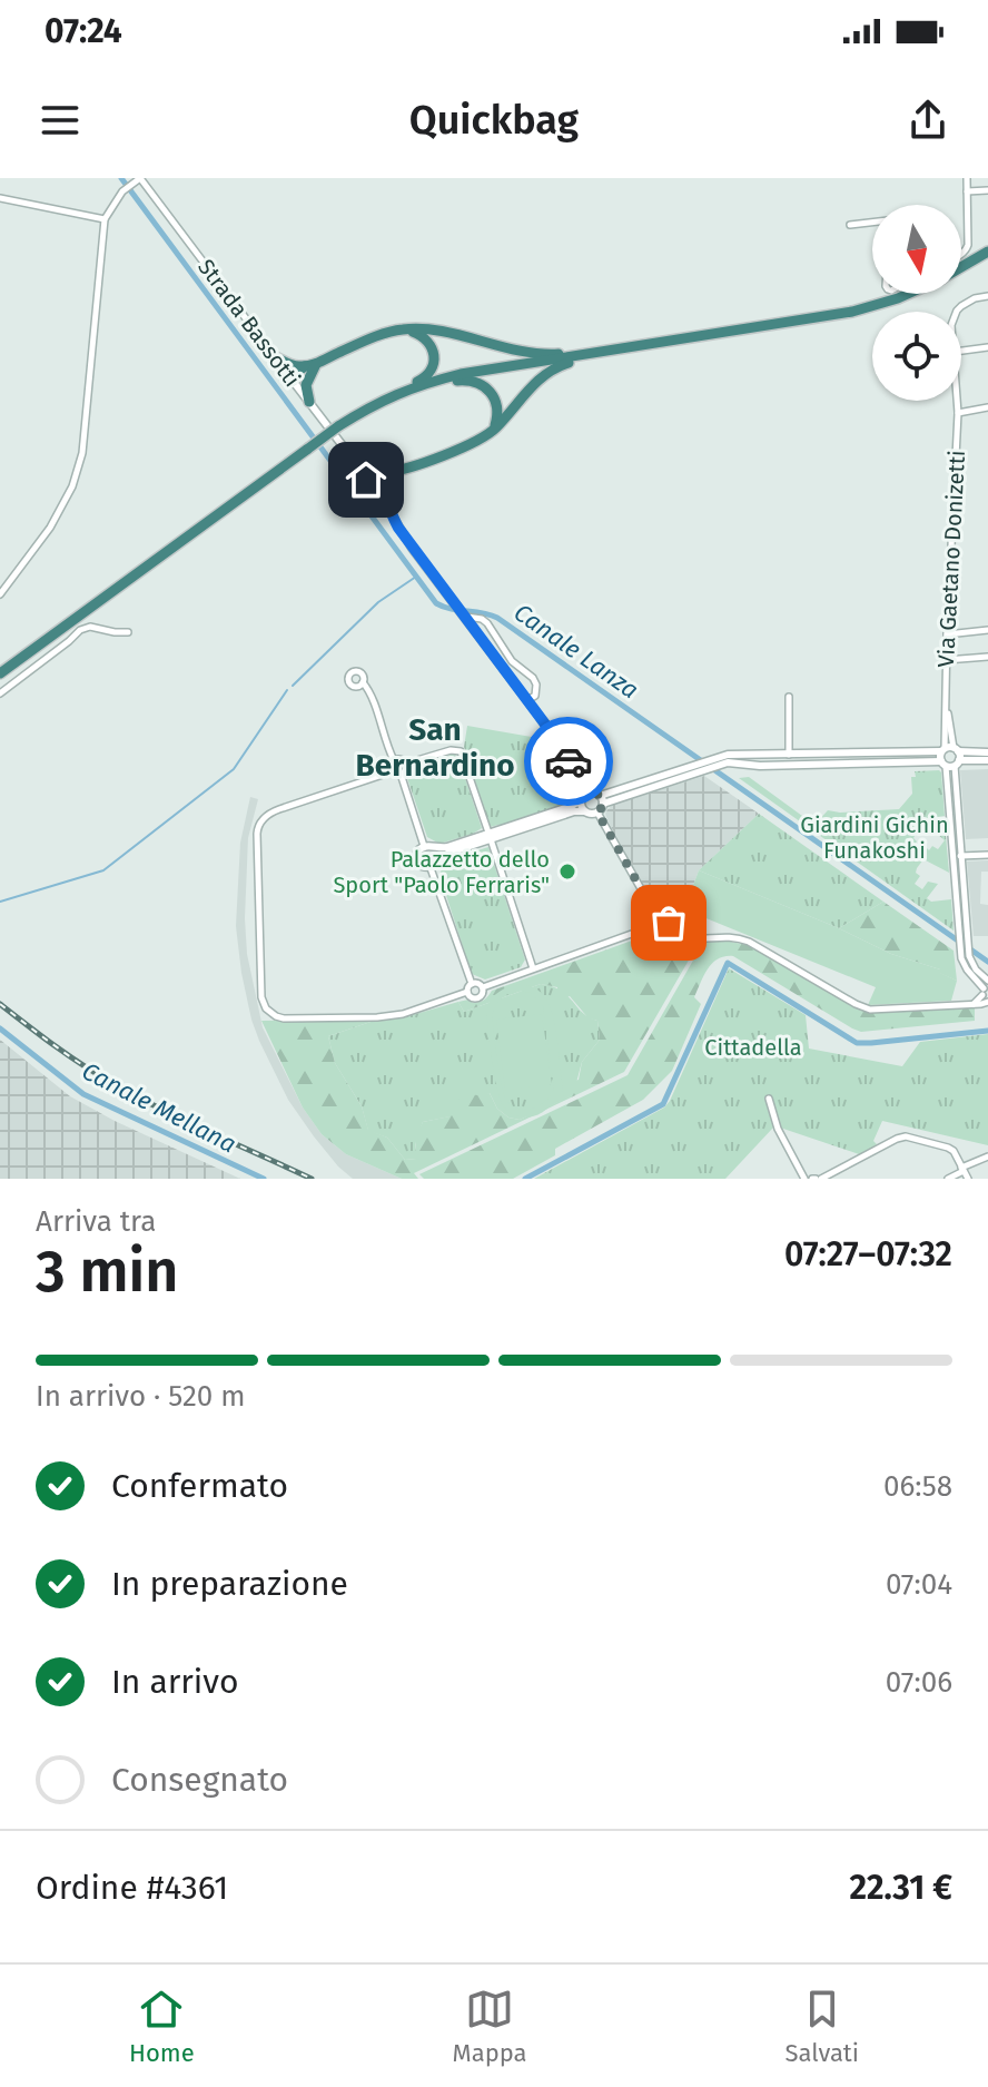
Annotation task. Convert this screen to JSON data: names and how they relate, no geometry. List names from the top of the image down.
{
  "streets": {
    "street": ["Strada Bassotti", "Via Gaetano Donizetti"]
  },
  "districts": ["San Bernardino"],
  "water": ["Canale Lanza", "Canale Mellana"],
  "parks": ["Giardini Gichin Funakoshi", "Cittadella"],
  "places": ["Palazzetto dello Sport \"Paolo Ferraris\""],
  "north": "bottom",
  "page": {
    "status": "07:24",
    "header": "Quickbag",
    "heading": ["3 min", "Arriva tra", "07:27–07:32"],
    "panel": ["Ordine #4361", "22.31 €"],
    "bar": "In arrivo · 520 m",
    "list": [
      ["Confermato", "06:58"],
      ["In preparazione", "07:04"],
      ["In arrivo", "07:06"],
      "Consegnato"
    ],
    "tabs": ["Home", "Mappa", "Salvati"]
  }
}
